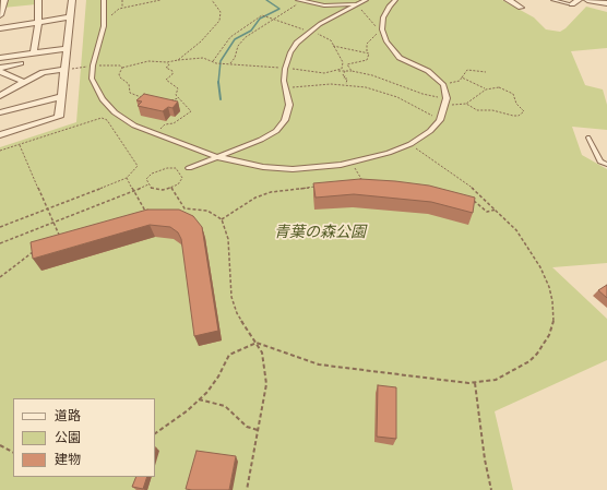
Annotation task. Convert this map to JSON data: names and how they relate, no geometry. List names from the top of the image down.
{
  "parks": ["青葉の森公園"],
  "legend": ["道路", "公園", "建物"]
}
